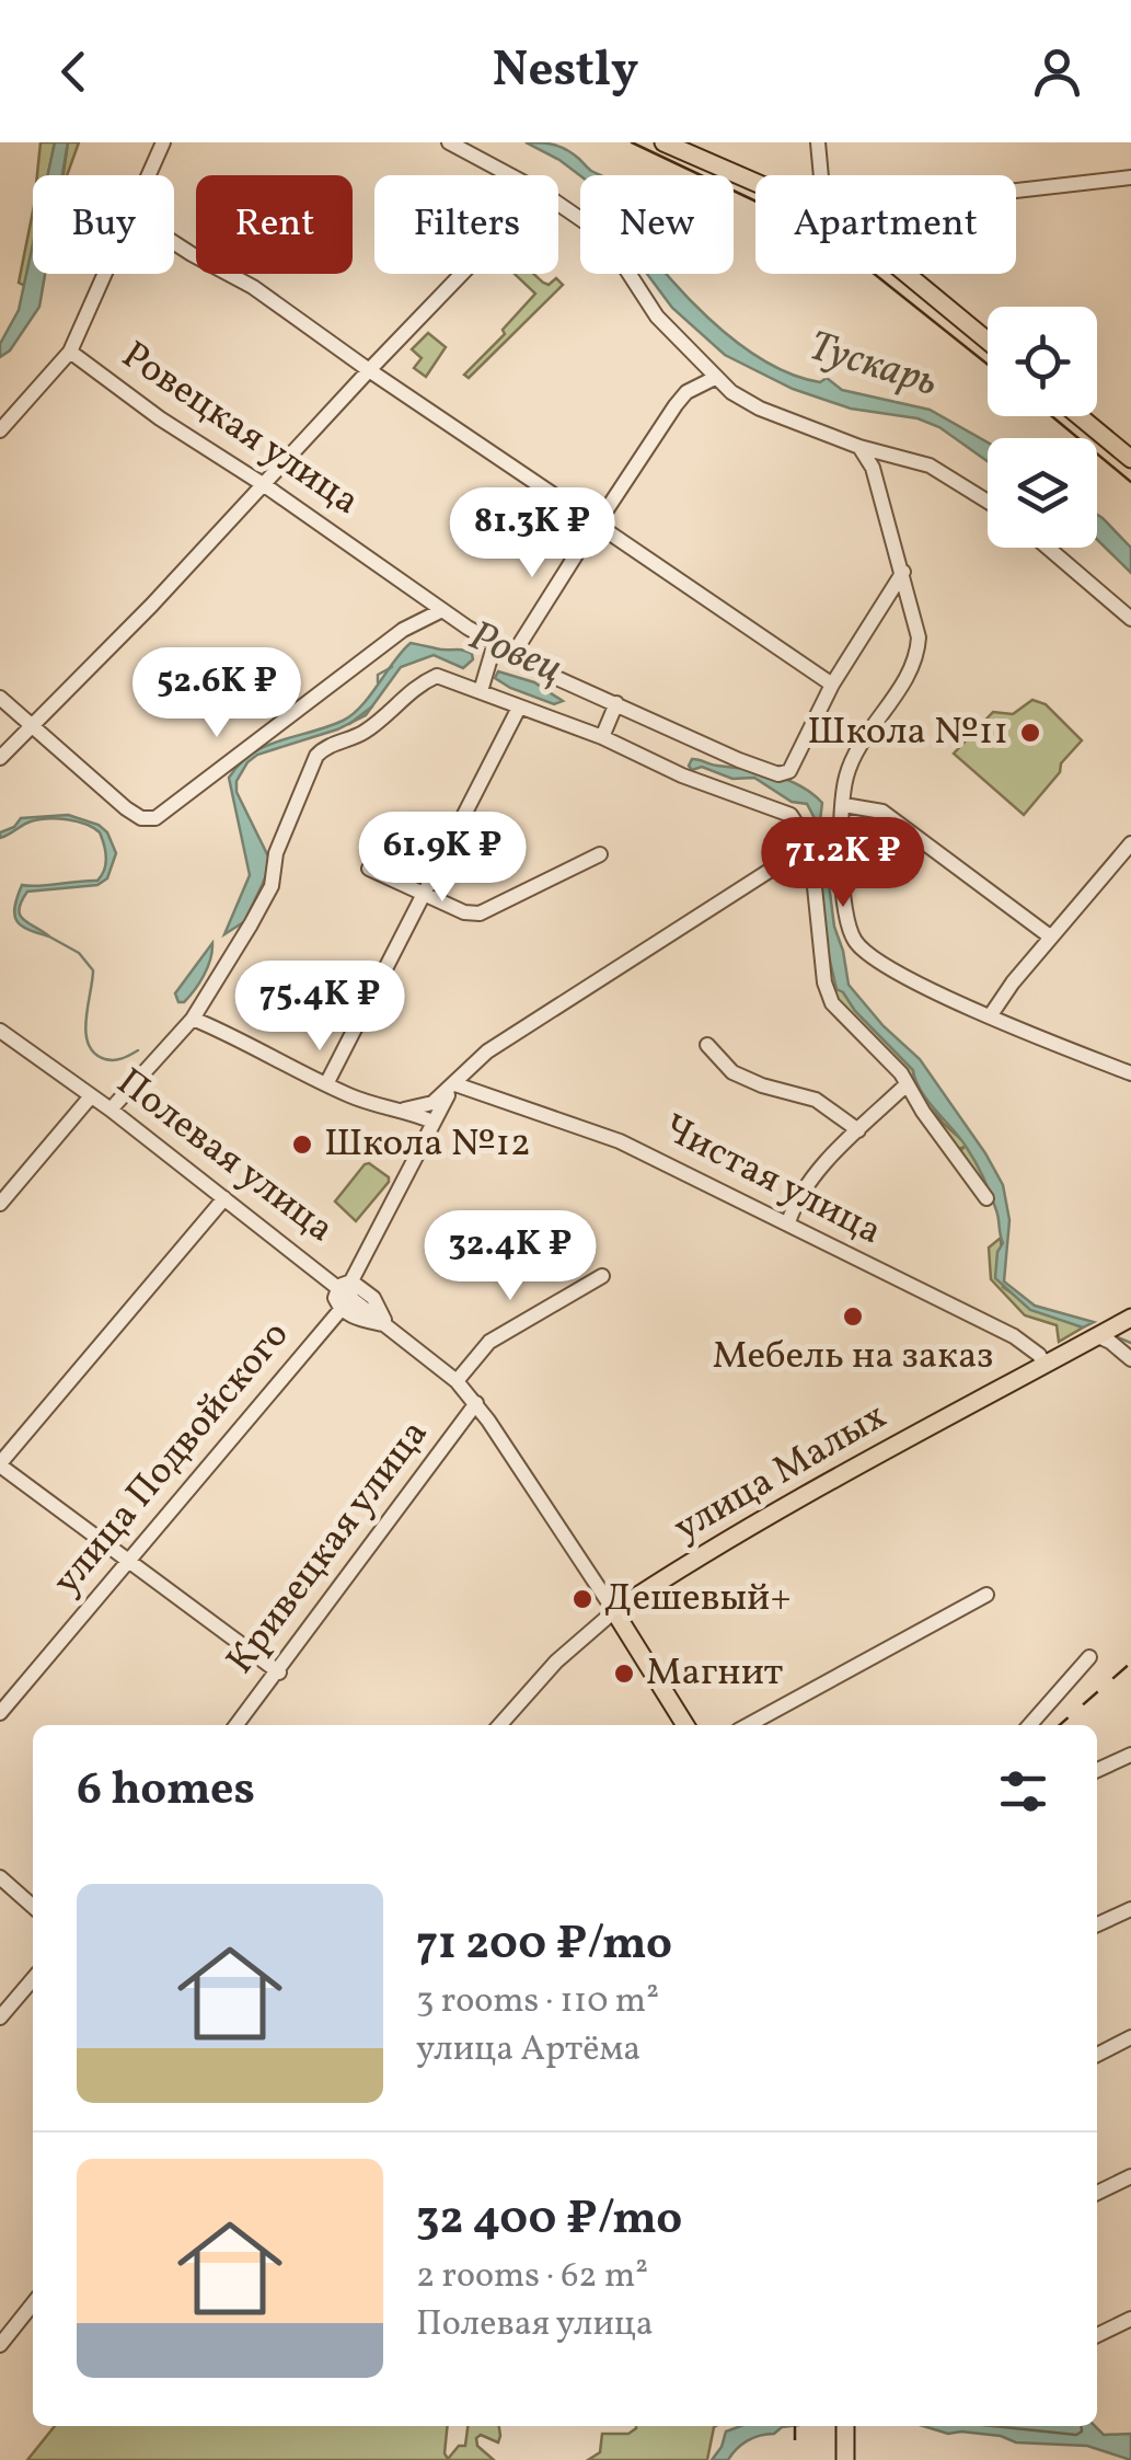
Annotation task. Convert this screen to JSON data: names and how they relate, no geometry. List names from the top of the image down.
{
  "streets": {
    "main road": ["улица Малых"],
    "street": [
      "Ровецкая улица",
      "Полевая улица",
      "Чистая улица",
      "улица Подвойского",
      "Кривецкая улица"
    ]
  },
  "crossings": [
    ["Полевая улица", "улица Подвойского"],
    ["Чистая улица", "улица Подвойского"],
    ["Чистая улица", "улица Малых"]
  ],
  "water": ["Тускарь", "Ровец"],
  "places": [
    "Школа №11",
    "Школа №12",
    "Мебель на заказ",
    "Дешевый+",
    "Магнит"
  ],
  "page": {
    "header": "Nestly",
    "chip": [
      "Buy",
      "Rent",
      "Filters",
      "New",
      "Apartment"
    ],
    "price": [
      "81.3K ₽",
      "52.6K ₽",
      "61.9K ₽",
      "71.2K ₽",
      "75.4K ₽",
      "32.4K ₽"
    ],
    "heading": "6 homes",
    "list": [
      {
        "name": "71 200 ₽/mo",
        "note": "3 rooms · 110 m² · улица Артёма"
      },
      {
        "name": "32 400 ₽/mo",
        "note": "2 rooms · 62 m² · Полевая улица"
      }
    ]
  }
}
